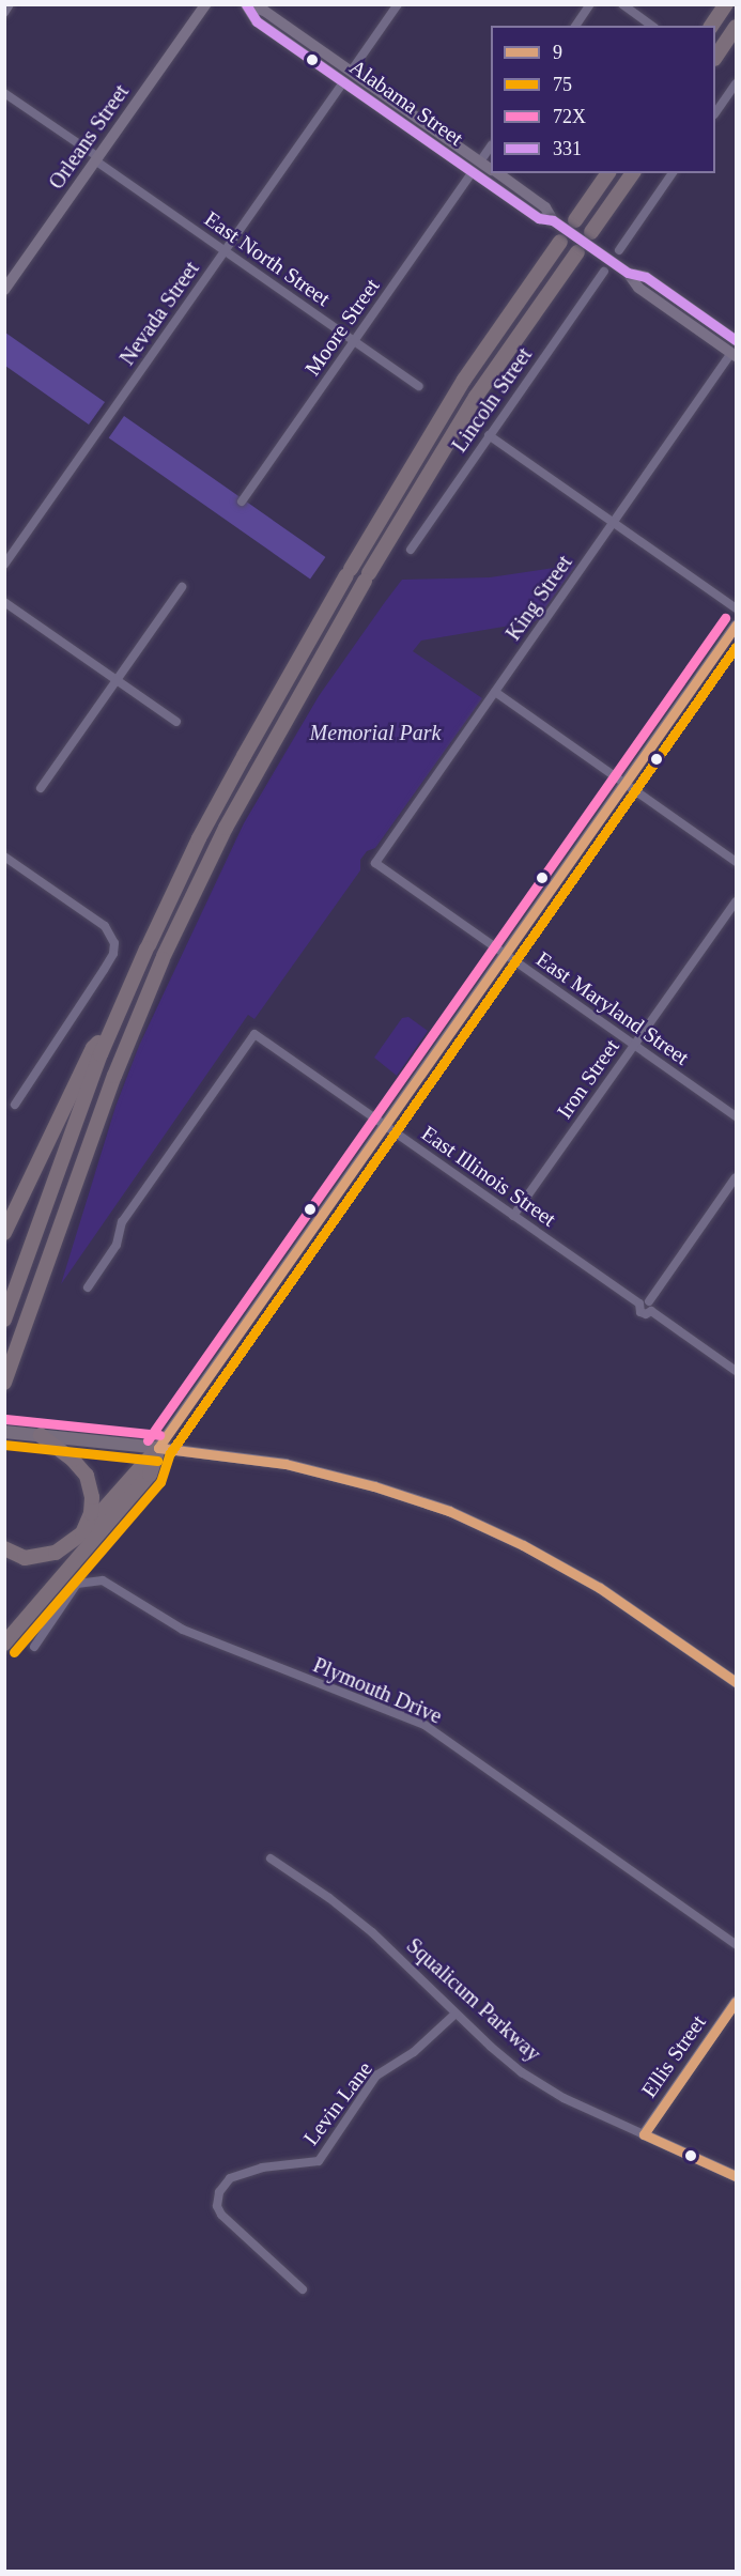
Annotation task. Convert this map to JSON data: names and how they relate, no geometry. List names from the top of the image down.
{
  "streets": {
    "main road": [
      "Alabama Street",
      "Orleans Street",
      "Squalicum Parkway",
      "Ellis Street"
    ],
    "street": [
      "East North Street",
      "Nevada Street",
      "Moore Street",
      "Lincoln Street",
      "King Street",
      "East Maryland Street",
      "Iron Street",
      "East Illinois Street",
      "Plymouth Drive",
      "Levin Lane"
    ]
  },
  "crossings": [
    ["Alabama Street", "Nevada Street"],
    ["Alabama Street", "Moore Street"],
    ["Alabama Street", "King Street"],
    ["Orleans Street", "East North Street"],
    ["East North Street", "Nevada Street"],
    ["East North Street", "Moore Street"],
    ["King Street", "East Maryland Street"],
    ["East Maryland Street", "Iron Street"],
    ["Iron Street", "East Illinois Street"],
    ["Squalicum Parkway", "Ellis Street"],
    ["Squalicum Parkway", "Levin Lane"]
  ],
  "parks": ["Memorial Park"],
  "lines": [
    "transit line 331",
    "transit line 72X",
    "transit line 9",
    "transit line 75"
  ],
  "legend": [
    "9",
    "75",
    "72X",
    "331"
  ]
}
